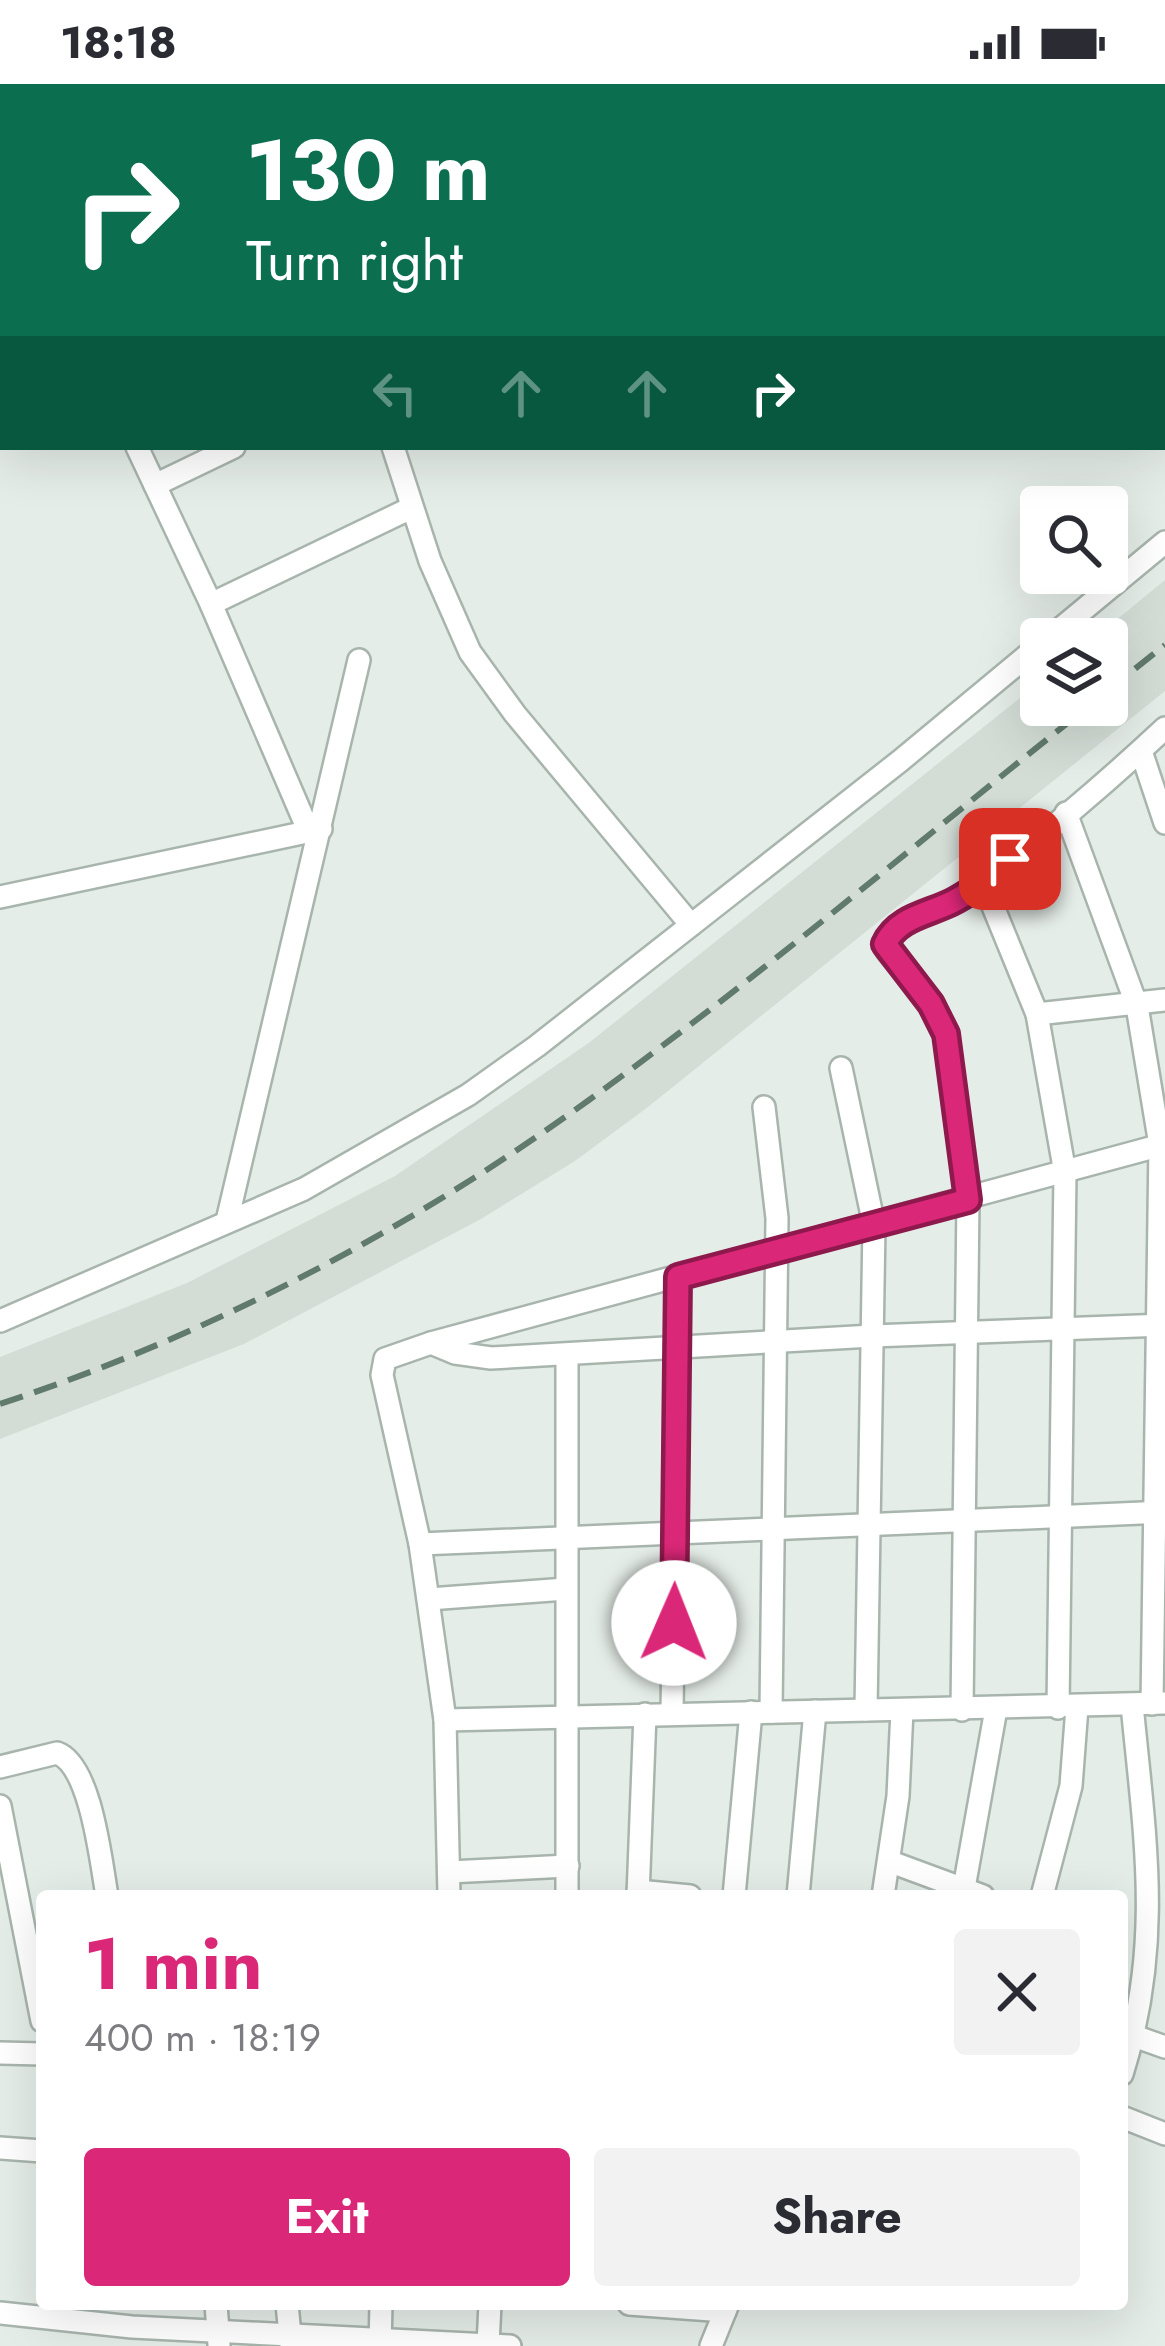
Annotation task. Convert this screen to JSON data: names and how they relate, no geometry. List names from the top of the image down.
{
  "page": {
    "status": "18:18",
    "turn": ["130 m", "Turn right"],
    "heading": ["1 min", "400 m · 18:19"],
    "buttons": ["Exit", "Share"]
  }
}
